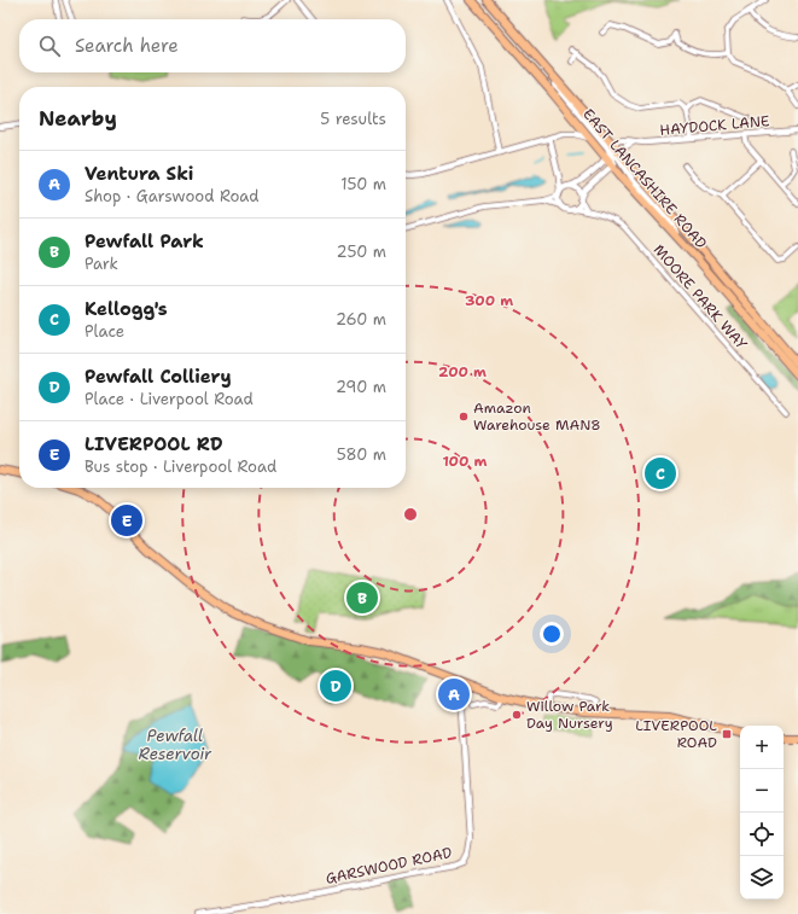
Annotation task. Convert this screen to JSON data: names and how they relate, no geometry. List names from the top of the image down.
{
  "streets": {
    "highway": ["EAST LANCASHIRE ROAD"],
    "street": ["HAYDOCK LANE", "MOORE PARK WAY", "GARSWOOD ROAD"]
  },
  "crossings": [
    ["HAYDOCK LANE", "EAST LANCASHIRE ROAD"]
  ],
  "water": ["Pewfall Reservoir"],
  "places": {
    "other": ["Amazon Warehouse MAN8", "Willow Park Day Nursery"],
    "transit": ["LIVERPOOL ROAD"]
  },
  "page": {
    "search": "Search here",
    "heading": ["Nearby", "5 results"],
    "list": [
      {
        "mark": "A",
        "name": "Ventura Ski",
        "note": "Shop · Garswood Road",
        "value": "150 m"
      },
      {
        "mark": "B",
        "name": "Pewfall Park",
        "note": "Park",
        "value": "250 m"
      },
      {
        "mark": "C",
        "name": "Kellogg's",
        "note": "Place",
        "value": "260 m"
      },
      {
        "mark": "D",
        "name": "Pewfall Colliery",
        "note": "Place · Liverpool Road",
        "value": "290 m"
      },
      {
        "mark": "E",
        "name": "LIVERPOOL RD",
        "note": "Bus stop · Liverpool Road",
        "value": "580 m"
      }
    ],
    "pins": [
      "C",
      "E",
      "B",
      "D",
      "A"
    ],
    "map_buttons": ["+", "−"]
  },
  "rings": ["300 m", "200 m", "100 m"]
}
